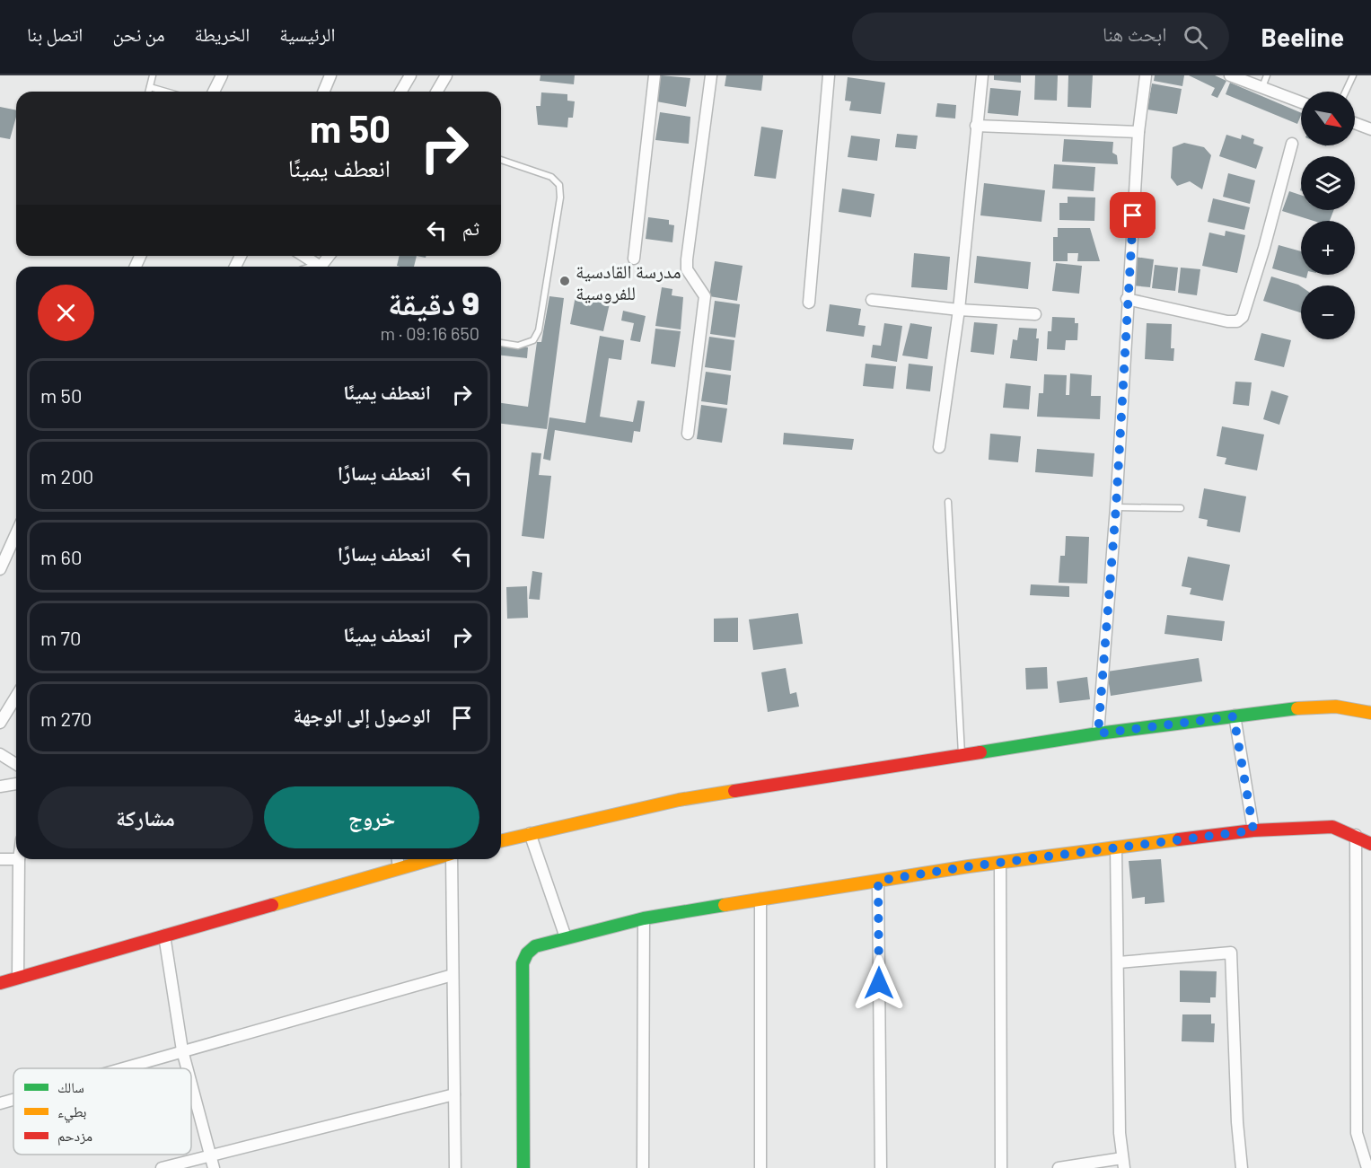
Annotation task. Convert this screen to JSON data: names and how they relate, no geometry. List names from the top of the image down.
{
  "places": ["مدرسة القادسية للفروسية"],
  "legend": ["سالك", "بطيء", "مزدحم"],
  "north": "bottom right",
  "page": {
    "header": "Beeline",
    "search": "ابحث هنا",
    "nav": [
      "الرئيسية",
      "الخريطة",
      "من نحن",
      "اتصل بنا"
    ],
    "map_buttons": ["+", "−"],
    "turn": ["50 m", "انعطف يمينًا"],
    "then": "ثم",
    "heading": ["9 دقيقة", "650 m · 09:16"],
    "list": [
      {
        "name": "انعطف يمينًا",
        "value": "50 m"
      },
      {
        "name": "انعطف يسارًا",
        "value": "200 m"
      },
      {
        "name": "انعطف يسارًا",
        "value": "60 m"
      },
      {
        "name": "انعطف يمينًا",
        "value": "70 m"
      },
      {
        "name": "الوصول إلى الوجهة",
        "value": "270 m"
      }
    ],
    "buttons": ["خروج", "مشاركة"]
  }
}
